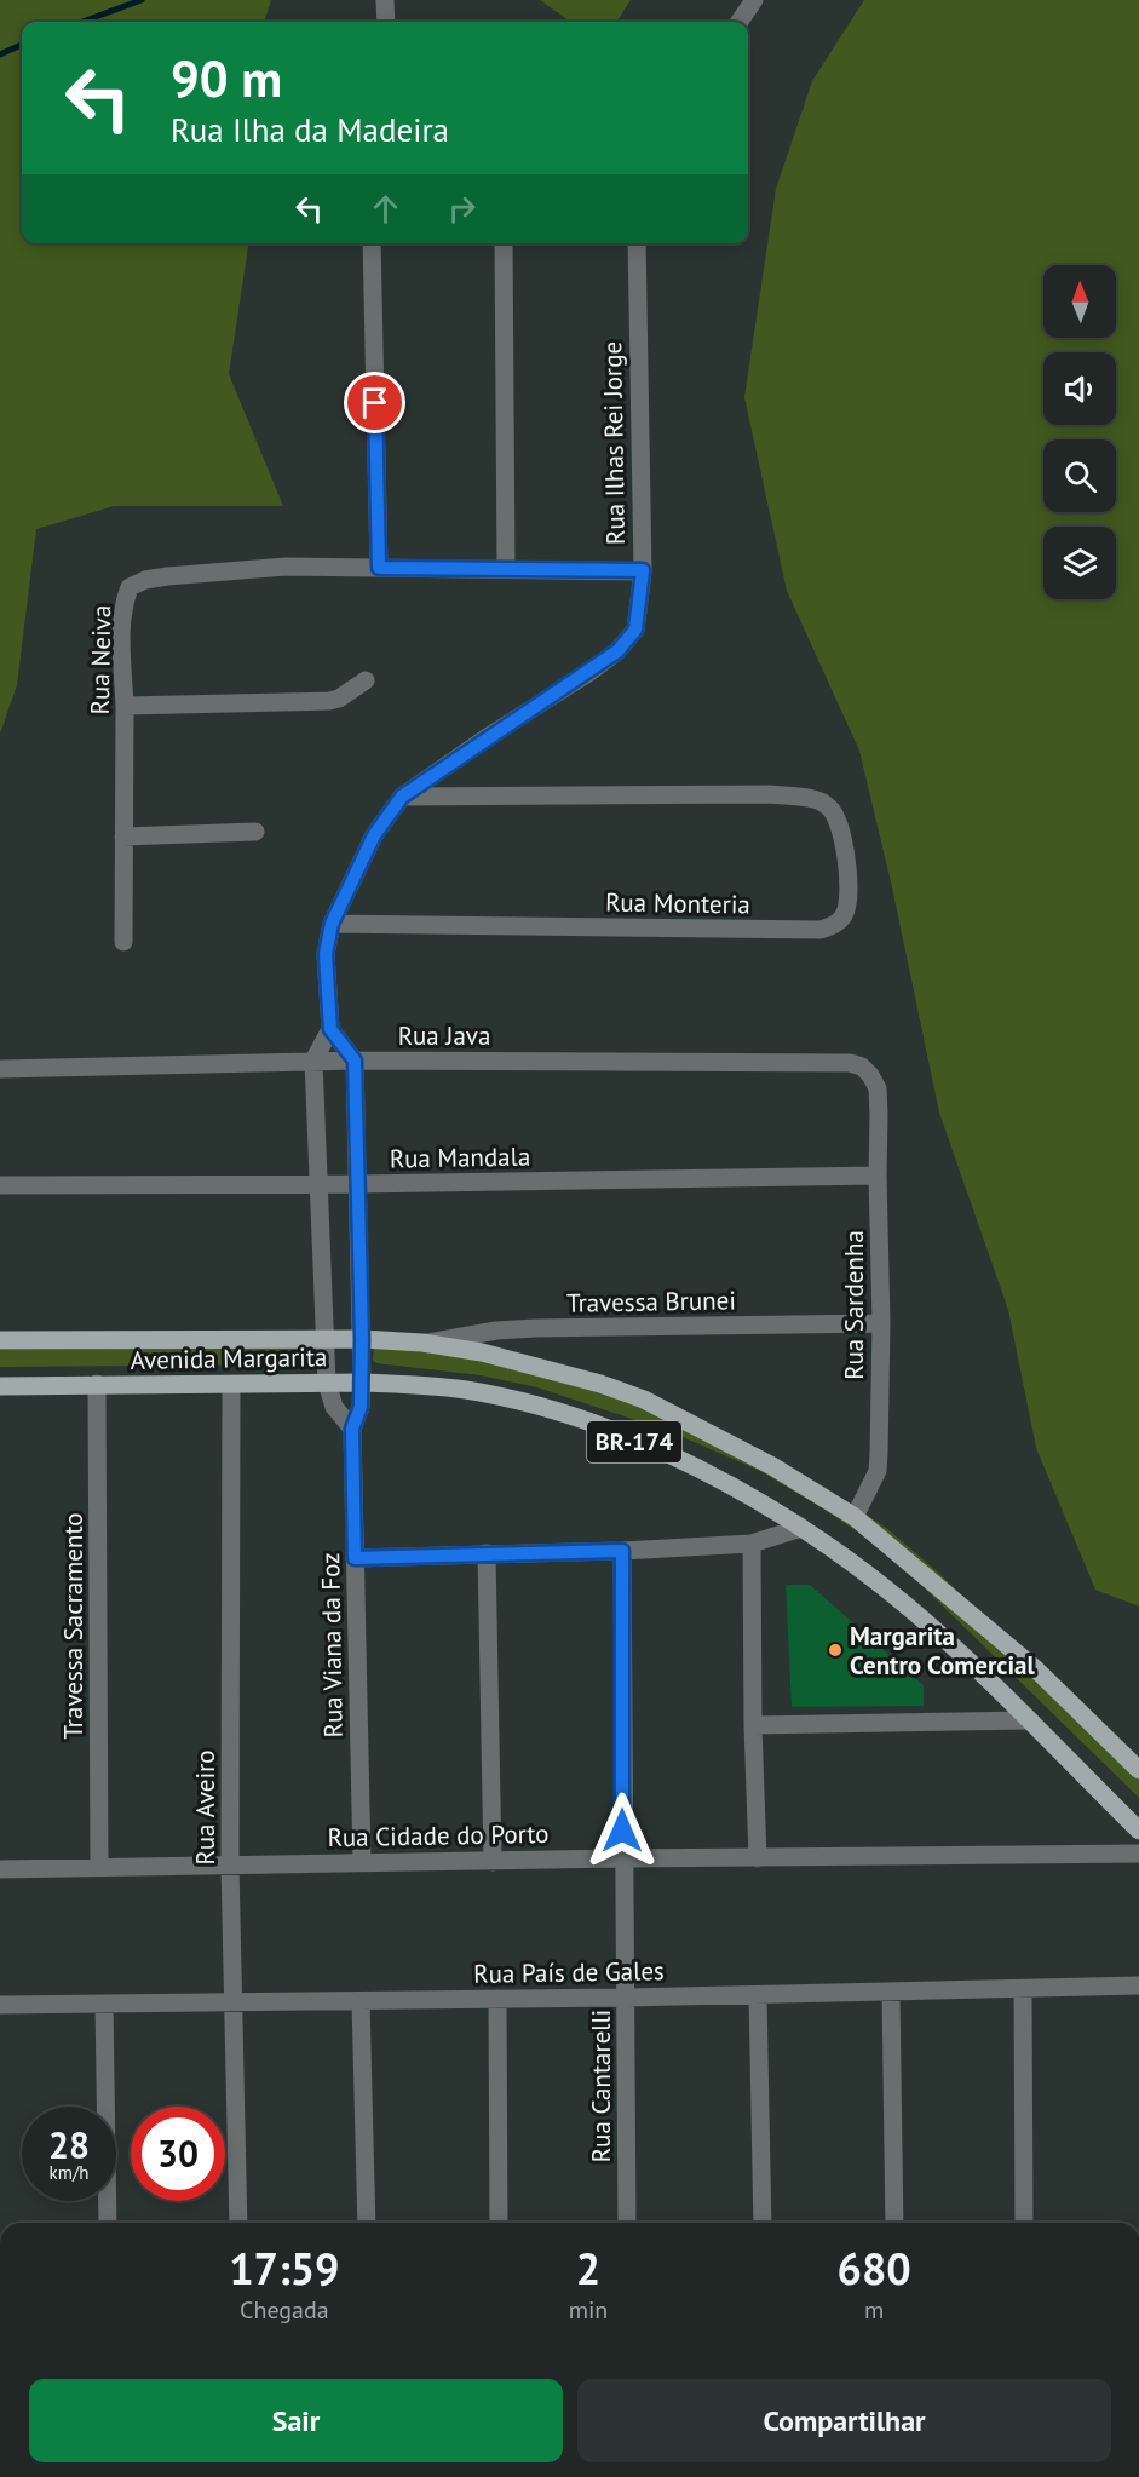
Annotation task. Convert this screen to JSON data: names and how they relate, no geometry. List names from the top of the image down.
{
  "streets": {
    "main road": ["Avenida Margarita", "BR-174"],
    "street": [
      "Rua Ilhas Rei Jorge",
      "Rua Neiva",
      "Rua Monteria",
      "Rua Java",
      "Rua Mandala",
      "Travessa Brunei",
      "Rua Sardenha",
      "Travessa Sacramento",
      "Rua Viana da Foz",
      "Rua Aveiro",
      "Rua Cidade do Porto",
      "Rua País de Gales",
      "Rua Cantarelli"
    ]
  },
  "crossings": [
    ["Rua Ilhas Rei Jorge", "Rua Monteria"],
    ["Rua Java", "Rua Sardenha"],
    ["Rua Mandala", "Rua Sardenha"],
    ["Travessa Brunei", "Rua Sardenha"],
    ["Travessa Brunei", "Avenida Margarita"],
    ["Rua Sardenha", "Avenida Margarita"],
    ["Avenida Margarita", "Travessa Sacramento"],
    ["Avenida Margarita", "Rua Viana da Foz"],
    ["Avenida Margarita", "Rua Aveiro"],
    ["Travessa Sacramento", "Rua Cidade do Porto"],
    ["Rua Viana da Foz", "Rua Cidade do Porto"],
    ["Rua Aveiro", "Rua Cidade do Porto"],
    ["Rua Aveiro", "Rua País de Gales"],
    ["Rua Cidade do Porto", "Rua Cantarelli"],
    ["Rua País de Gales", "Rua Cantarelli"]
  ],
  "places": ["Margarita Centro Comercial"],
  "north": "top",
  "page": {
    "turn": ["90 m", "Rua Ilha da Madeira"],
    "speed": "28 km/h",
    "limit": "30",
    "eta": [
      "17:59",
      "Chegada",
      "2",
      "min",
      "680",
      "m"
    ],
    "buttons": ["Sair", "Compartilhar"]
  }
}
